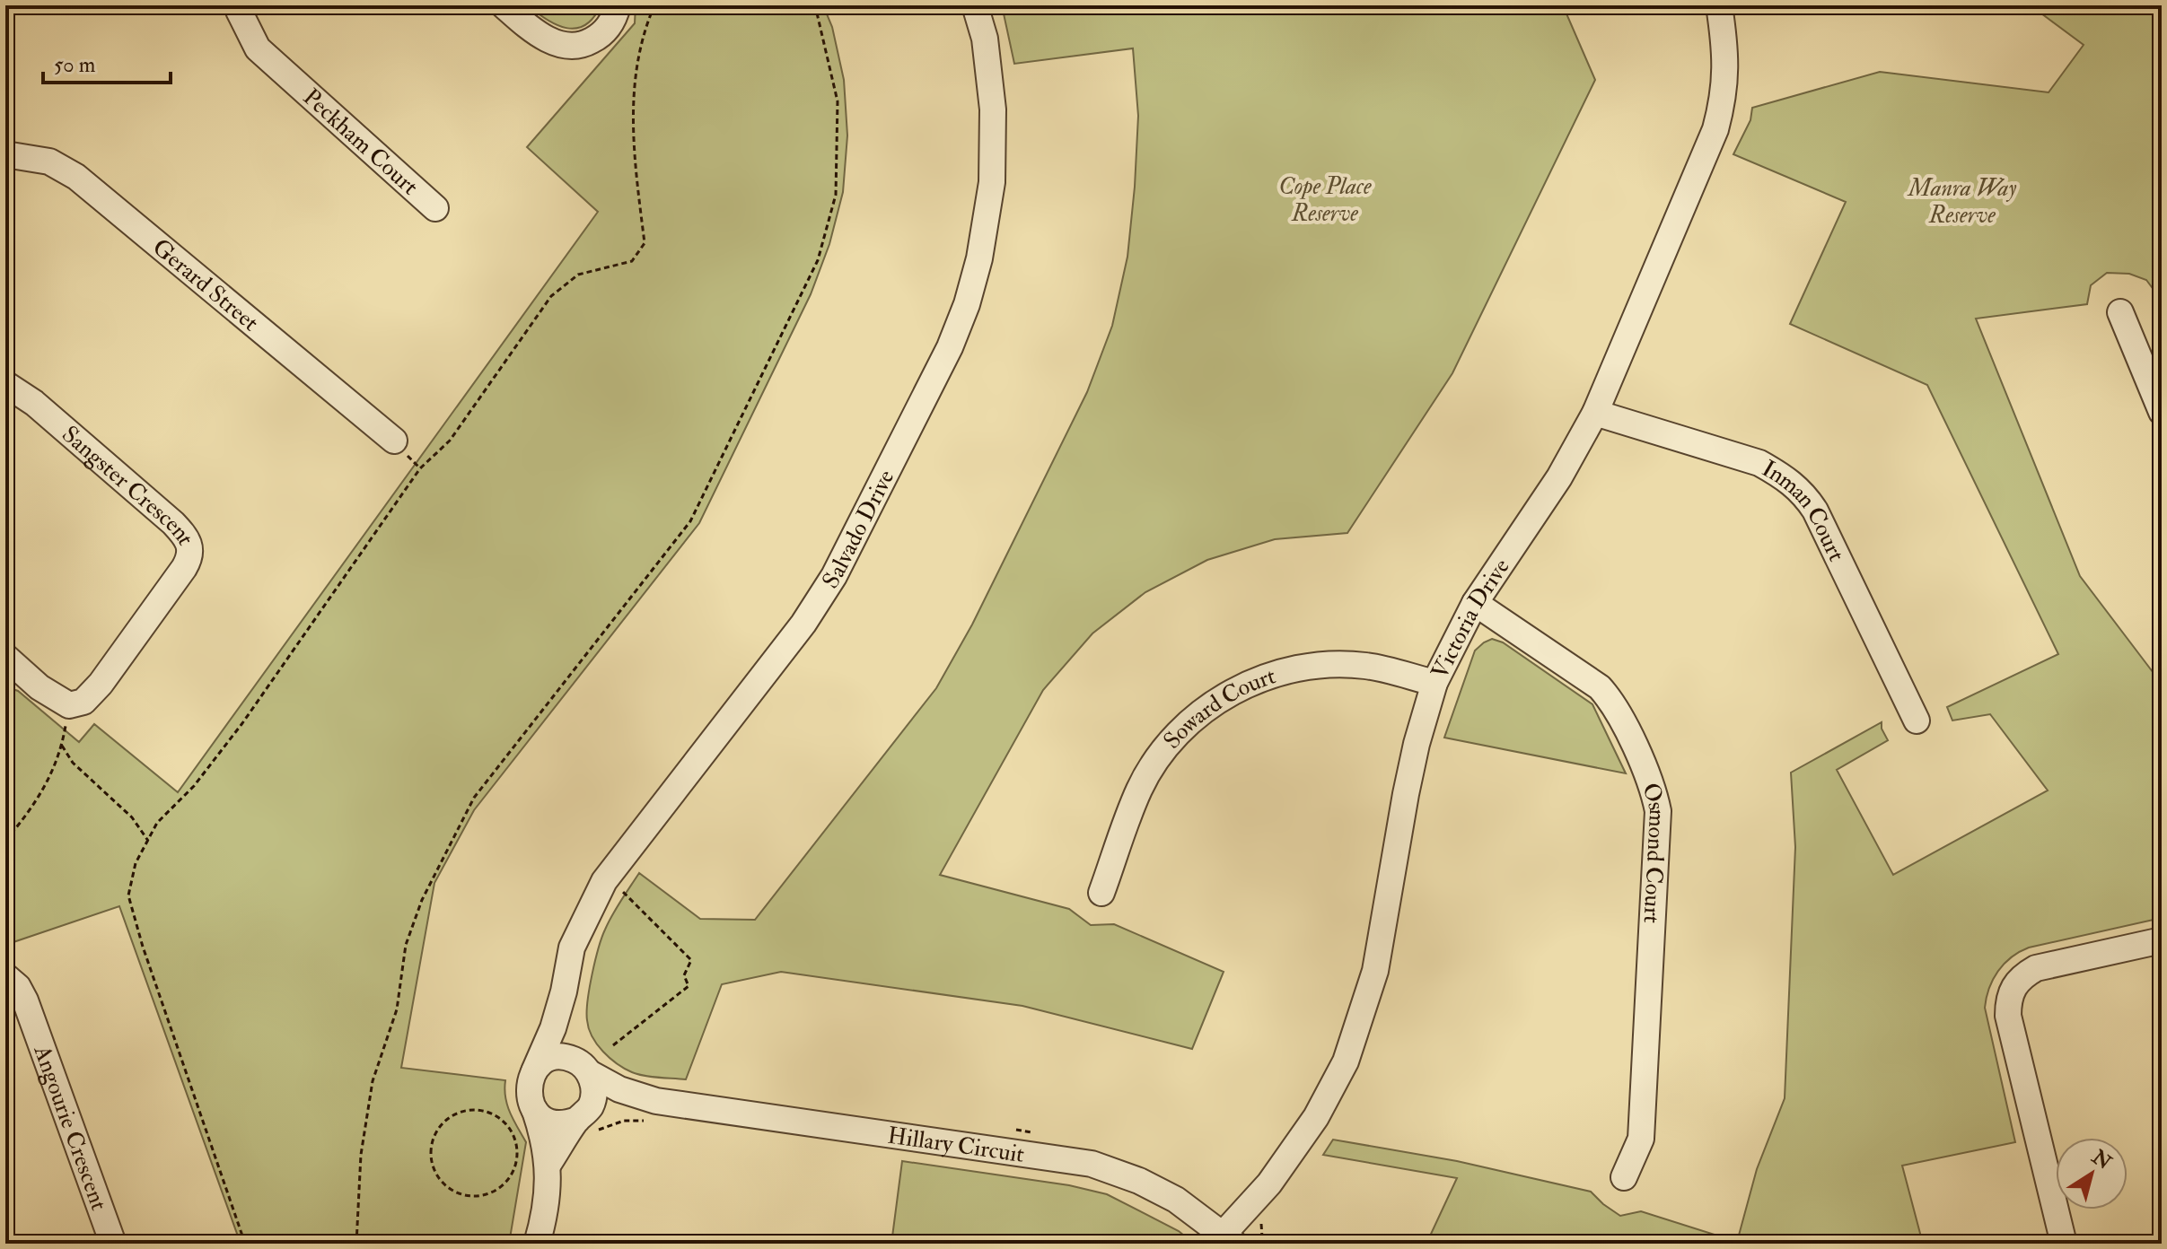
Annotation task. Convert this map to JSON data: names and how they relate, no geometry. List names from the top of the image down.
{
  "streets": {
    "street": [
      "Peckham Court",
      "Gerard Street",
      "Sangster Crescent",
      "Inman Court",
      "Salvado Drive",
      "Victoria Drive",
      "Soward Court",
      "Osmond Court",
      "Angourie Crescent",
      "Hillary Circuit"
    ]
  },
  "crossings": [
    ["Inman Court", "Victoria Drive"],
    ["Salvado Drive", "Hillary Circuit"],
    ["Victoria Drive", "Soward Court"],
    ["Victoria Drive", "Osmond Court"],
    ["Victoria Drive", "Hillary Circuit"]
  ],
  "parks": ["Cope Place Reserve", "Manra Way Reserve"],
  "scale_bar": "50 m",
  "north": "top right"
}
